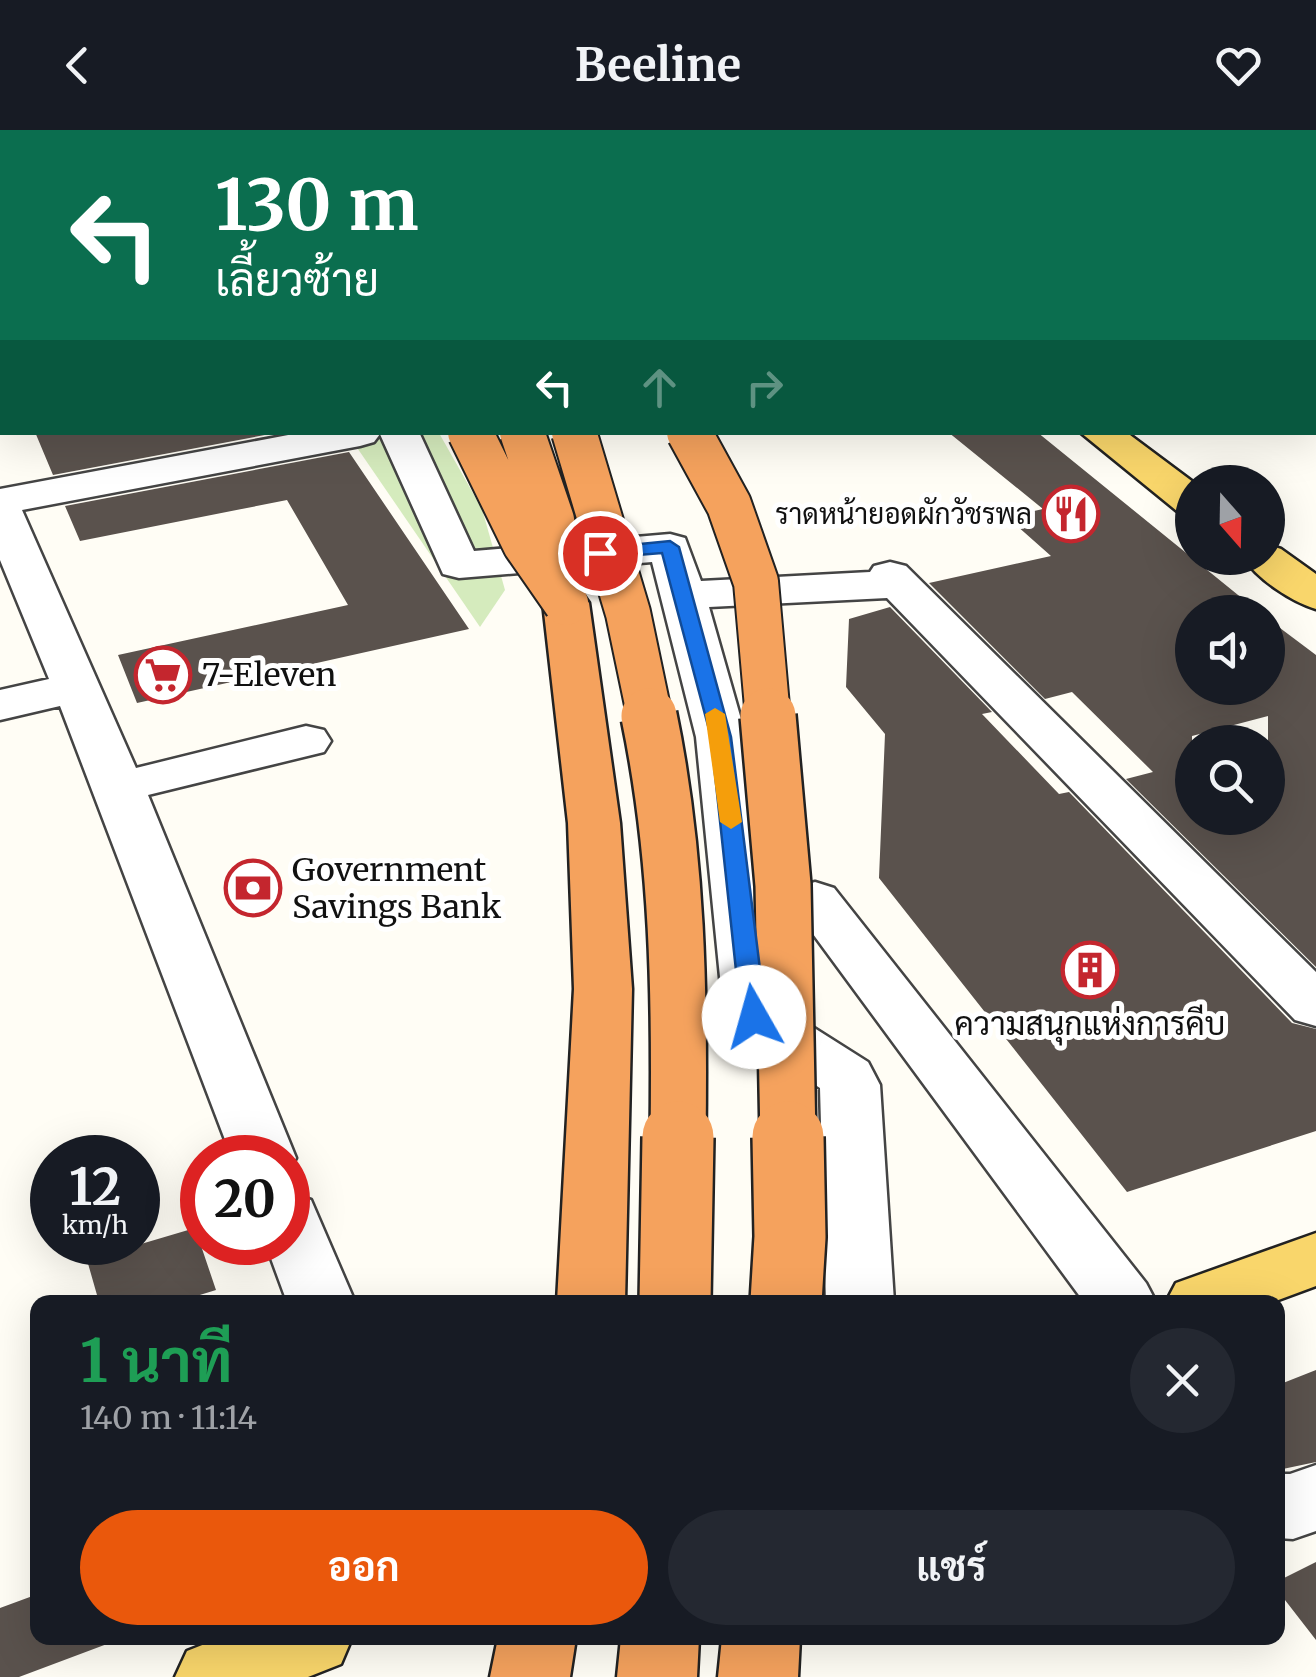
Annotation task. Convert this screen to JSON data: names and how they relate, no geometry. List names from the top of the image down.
{
  "places": {
    "restaurant": ["ราดหน้ายอดผักวัชรพล"],
    "supermarket": ["7-Eleven"],
    "bank": ["Government Savings Bank"],
    "building": ["ความสนุกแห่งการคีบ"]
  },
  "north": "bottom",
  "page": {
    "header": "Beeline",
    "turn": ["130 m", "เลี้ยวซ้าย"],
    "speed": "12 km/h",
    "limit": "20",
    "heading": ["1 นาที", "140 m · 11:14"],
    "buttons": ["ออก", "แชร์"]
  }
}
